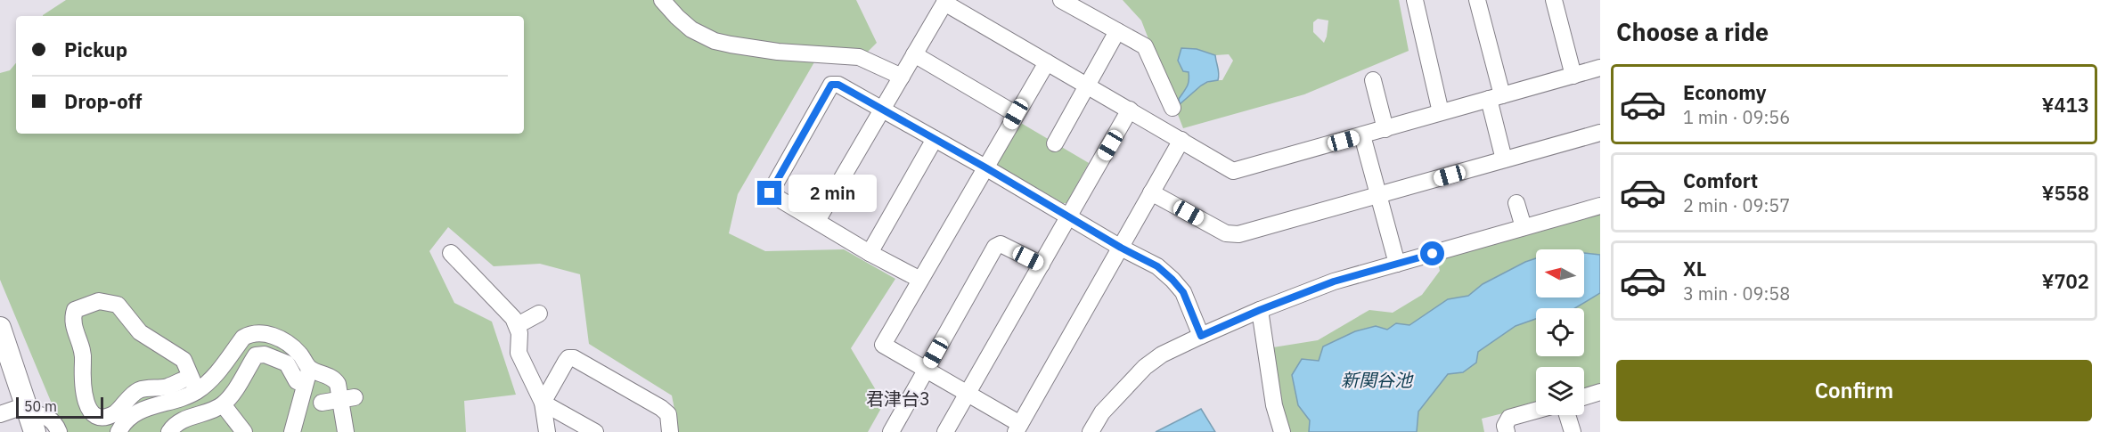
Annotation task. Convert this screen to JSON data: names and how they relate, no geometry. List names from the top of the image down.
{
  "districts": ["君津台3"],
  "water": ["新関谷池"],
  "scale_bar": "50 m",
  "north": "left",
  "page": {
    "heading": "Choose a ride",
    "banner": ["Pickup", "Drop-off"],
    "list": [
      {
        "name": "Economy",
        "note": "1 min · 09:56",
        "value": "¥413"
      },
      {
        "name": "Comfort",
        "note": "2 min · 09:57",
        "value": "¥558"
      },
      {
        "name": "XL",
        "note": "3 min · 09:58",
        "value": "¥702"
      }
    ],
    "bubble": "2 min",
    "buttons": "Confirm",
    "scale": "50 m"
  }
}
